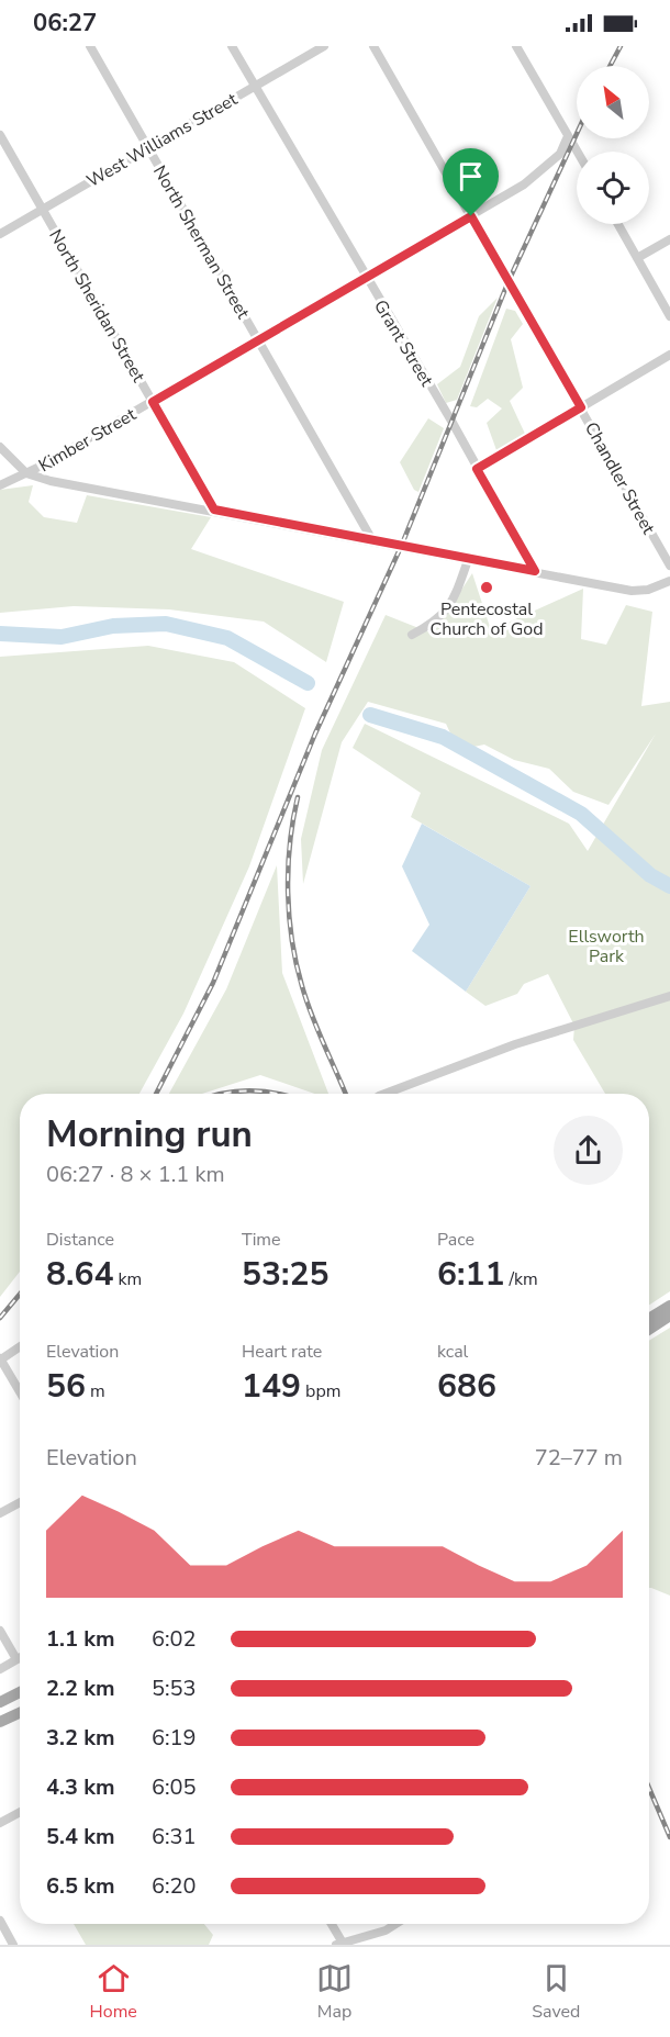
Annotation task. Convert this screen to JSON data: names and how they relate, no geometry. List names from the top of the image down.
{
  "streets": {
    "street": [
      "West Williams Street",
      "North Sherman Street",
      "North Sheridan Street",
      "Grant Street",
      "Kimber Street",
      "Chandler Street"
    ]
  },
  "crossings": [
    ["West Williams Street", "North Sherman Street"],
    ["West Williams Street", "North Sheridan Street"],
    ["West Williams Street", "Grant Street"],
    ["North Sherman Street", "Kimber Street"],
    ["North Sheridan Street", "Kimber Street"],
    ["Grant Street", "Kimber Street"],
    ["Kimber Street", "Chandler Street"]
  ],
  "parks": ["Ellsworth Park"],
  "places": ["Pentecostal Church of God"],
  "north": "top left",
  "page": {
    "status": "06:27",
    "heading": ["Morning run", "06:27 · 8 × 1.1 km"],
    "stats": [
      ["Distance", "8.64 km"],
      ["Time", "53:25"],
      ["Pace", "6:11 /km"],
      ["Elevation", "56 m"],
      ["Heart rate", "149 bpm"],
      ["kcal", "686"]
    ],
    "chart": ["Elevation", "72–77 m"],
    "list": [
      {
        "name": "1.1 km",
        "note": "6:02"
      },
      {
        "name": "2.2 km",
        "note": "5:53"
      },
      {
        "name": "3.2 km",
        "note": "6:19"
      },
      {
        "name": "4.3 km",
        "note": "6:05"
      },
      {
        "name": "5.4 km",
        "note": "6:31"
      },
      {
        "name": "6.5 km",
        "note": "6:20"
      }
    ],
    "tabs": ["Home", "Map", "Saved"]
  }
}
